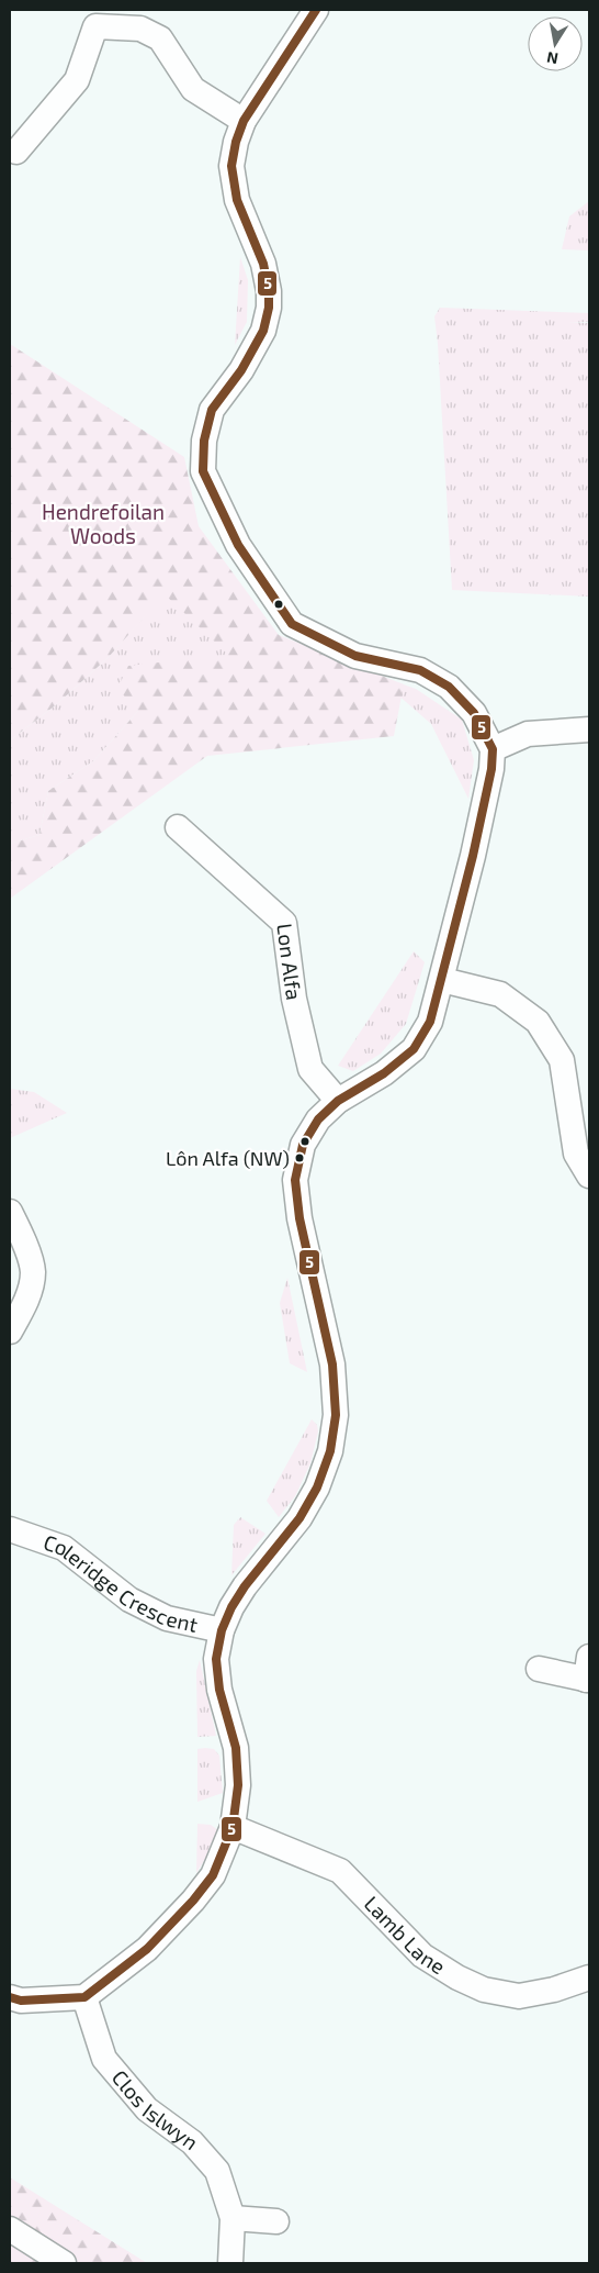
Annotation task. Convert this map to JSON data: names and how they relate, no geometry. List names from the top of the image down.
{
  "streets": {
    "street": [
      "Lon Alfa",
      "Coleridge Crescent",
      "Lamb Lane",
      "Clos Islwyn"
    ]
  },
  "crossings": [
    ["Coleridge Crescent", "Lamb Lane"],
    ["Coleridge Crescent", "Clos Islwyn"]
  ],
  "parks": ["Hendrefoilan Woods"],
  "places": ["Lôn Alfa (NW)"],
  "lines": ["transit line 5"],
  "north": "bottom"
}
